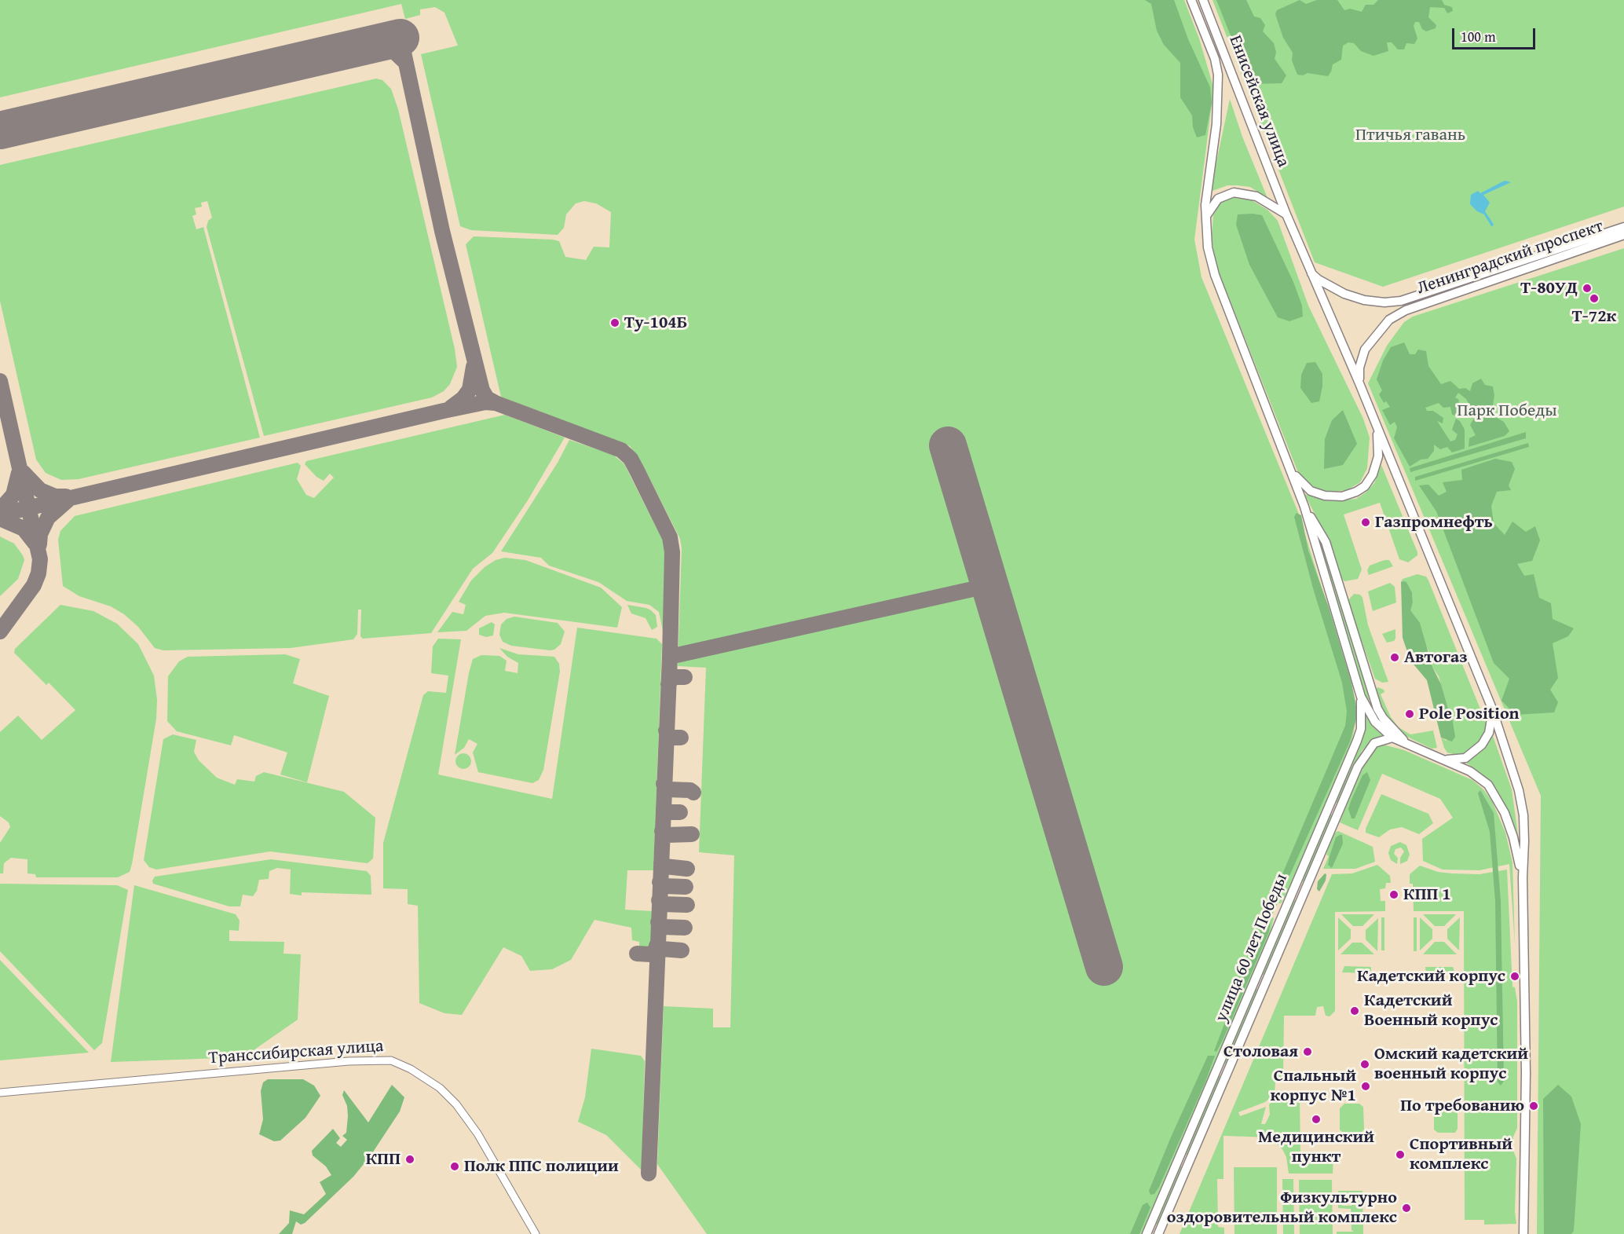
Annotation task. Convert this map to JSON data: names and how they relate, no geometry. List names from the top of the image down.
{
  "streets": {
    "main road": [
      "Енисейская улица",
      "Ленинградский проспект",
      "улица 60 лет Победы",
      "Транссибирская улица"
    ]
  },
  "crossings": [
    ["Енисейская улица", "Ленинградский проспект"]
  ],
  "parks": ["Птичья гавань", "Парк Победы"],
  "places": [
    "Т-80УД",
    "Т-72к",
    "Ту-104Б",
    "Газпромнефть",
    "Автогаз",
    "Pole Position",
    "КПП 1",
    "Кадетский корпус",
    "Кадетский Военный корпус",
    "Столовая",
    "Омский кадетский военный корпус",
    "Спальный корпус №1",
    "По требованию",
    "Медицинский пункт",
    "Спортивный комплекс",
    "КПП",
    "Полк ППС полиции",
    "Физкультурно оздоровительный комплекс"
  ],
  "scale_bar": "100 m"
}
